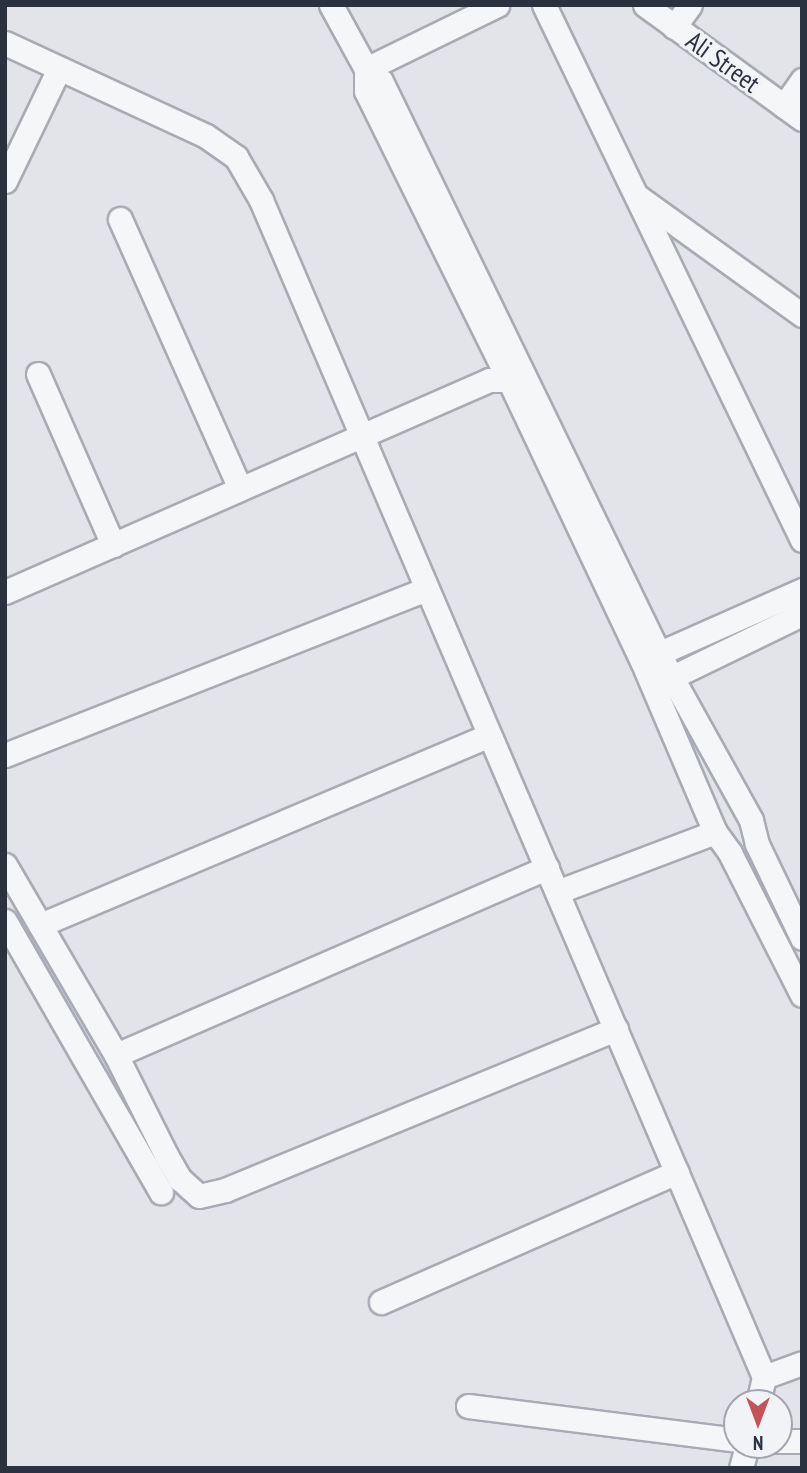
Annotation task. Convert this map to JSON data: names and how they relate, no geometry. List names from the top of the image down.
{
  "streets": {
    "street": ["Ali Street"]
  },
  "north": "bottom"
}
